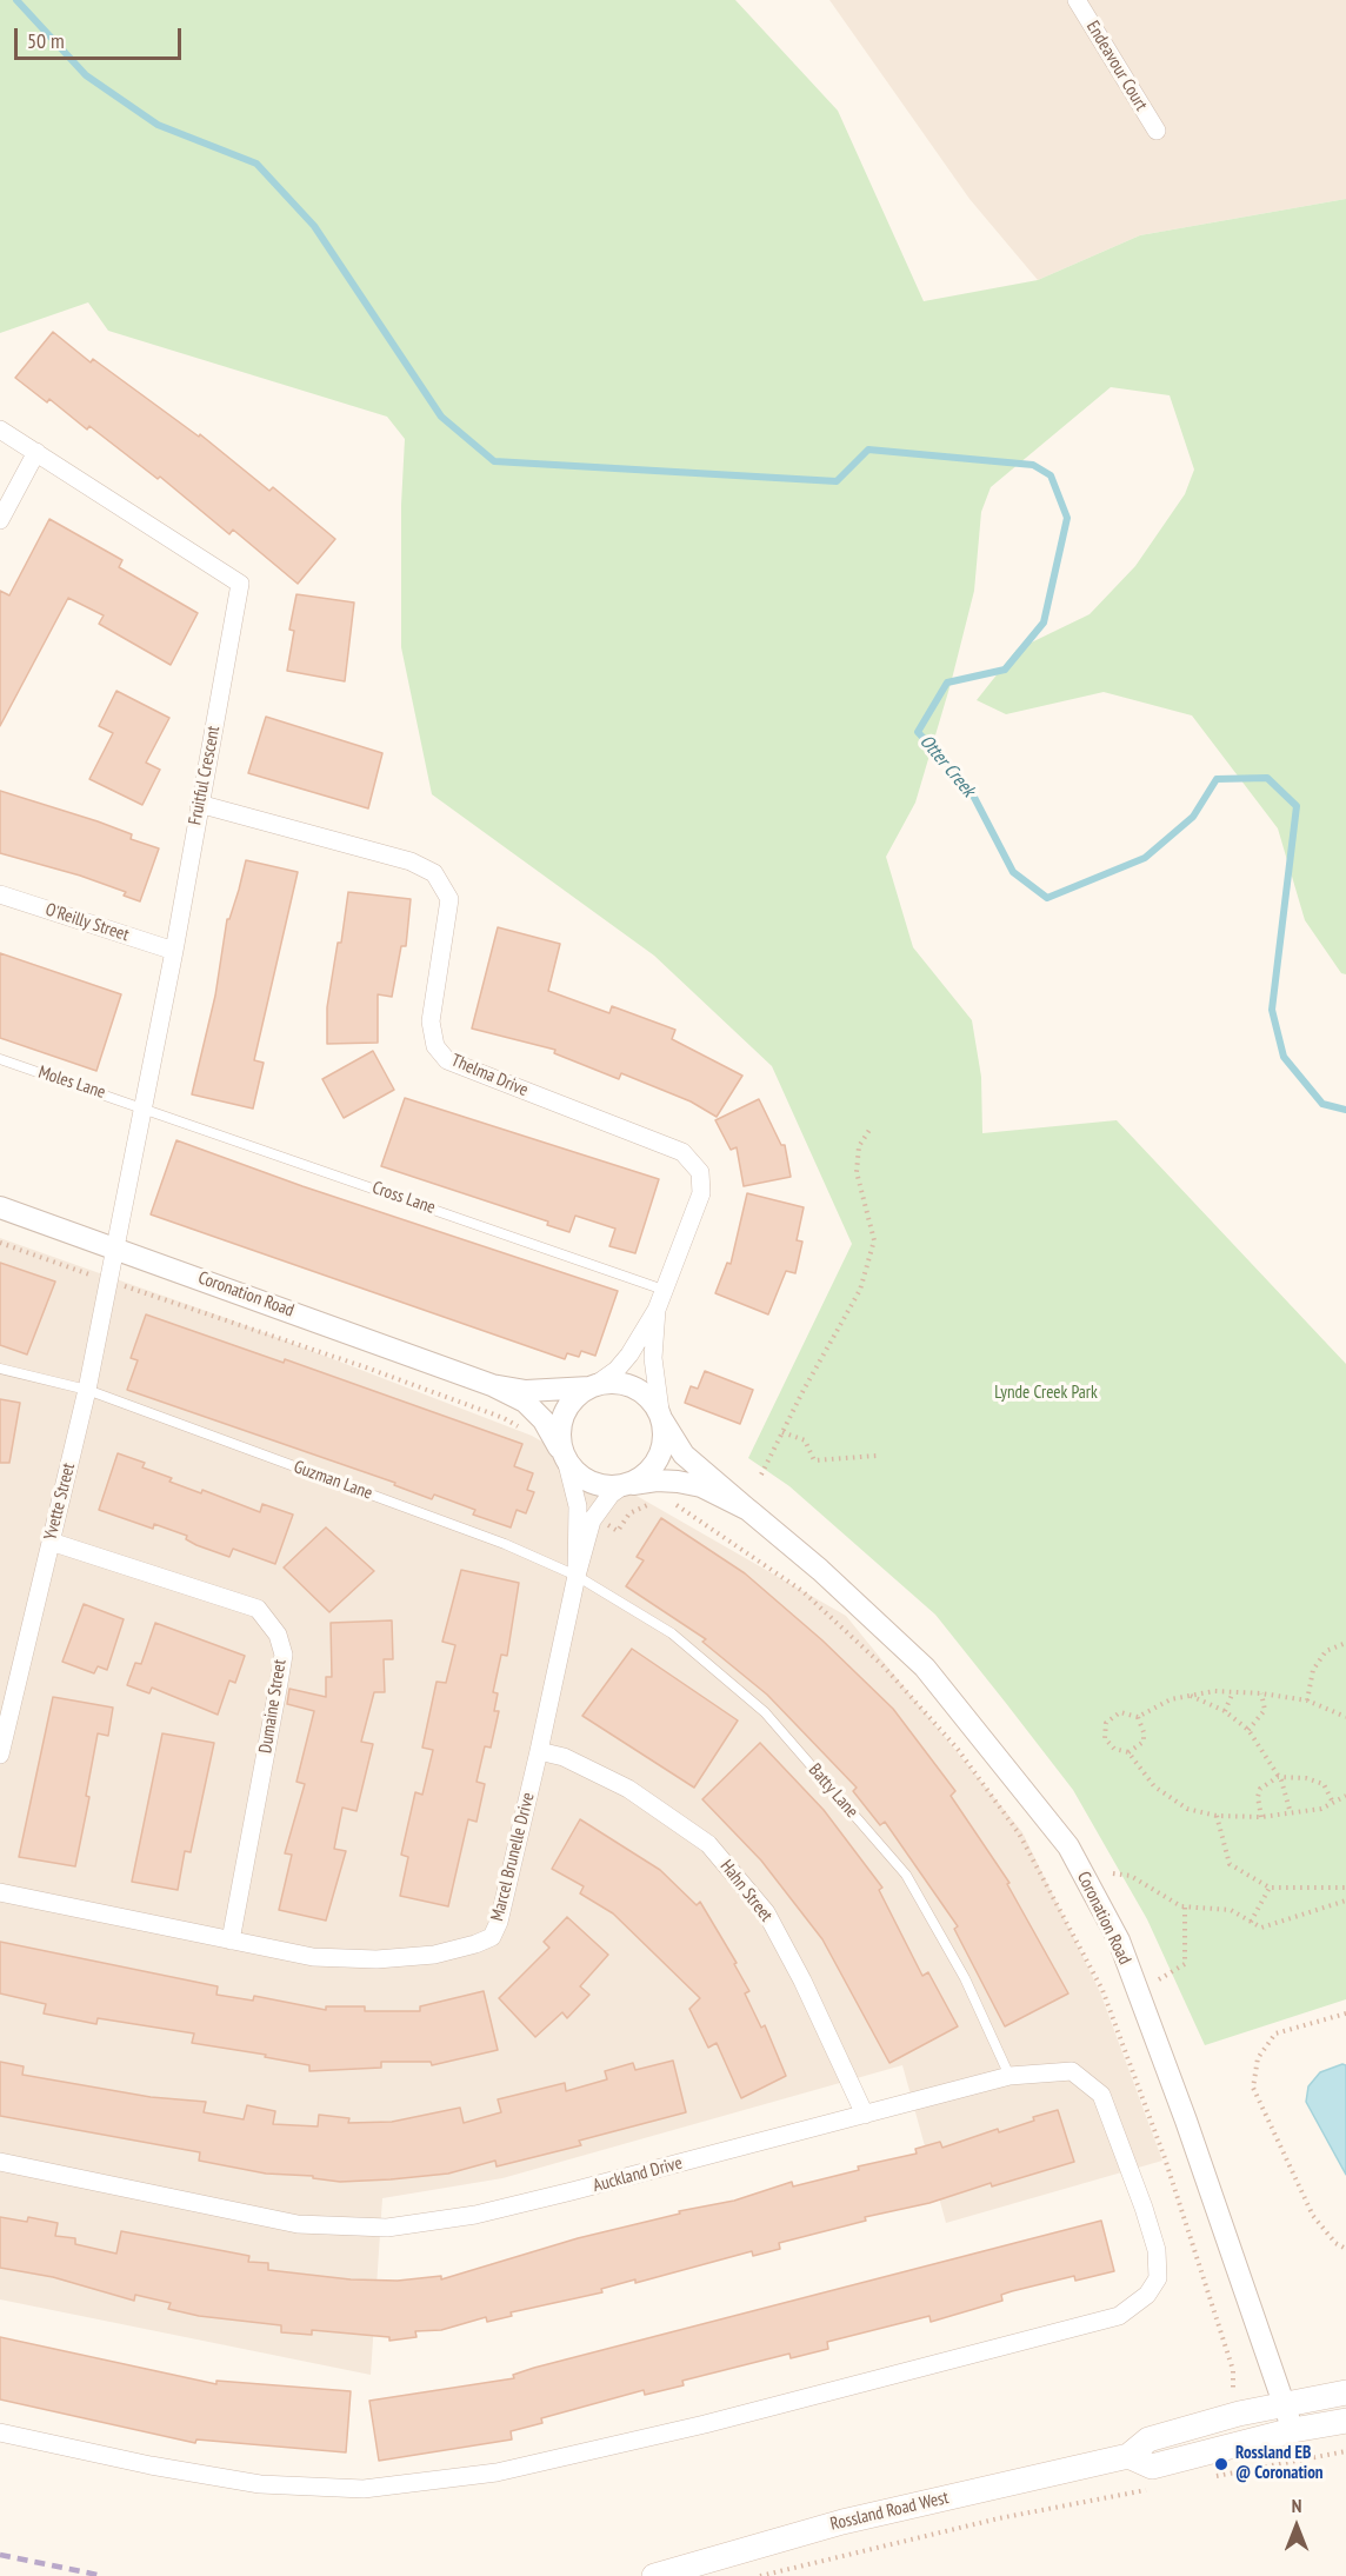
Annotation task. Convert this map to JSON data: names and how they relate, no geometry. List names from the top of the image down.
{
  "streets": {
    "main road": ["Rossland Road West"],
    "street": [
      "Endeavour Court",
      "Fruitful Crescent",
      "O'Reilly Street",
      "Thelma Drive",
      "Coronation Road",
      "Yvette Street",
      "Dumaine Street",
      "Marcel Brunelle Drive",
      "Hahn Street",
      "Auckland Drive"
    ],
    "lane": [
      "Moles Lane",
      "Cross Lane",
      "Guzman Lane",
      "Batty Lane"
    ]
  },
  "crossings": [
    ["Fruitful Crescent", "O'Reilly Street"],
    ["Fruitful Crescent", "Thelma Drive"],
    ["Fruitful Crescent", "Moles Lane"],
    ["Fruitful Crescent", "Cross Lane"],
    ["Fruitful Crescent", "Coronation Road"],
    ["Fruitful Crescent", "Yvette Street"],
    ["Thelma Drive", "Cross Lane"],
    ["Moles Lane", "Cross Lane"],
    ["Coronation Road", "Yvette Street"],
    ["Coronation Road", "Marcel Brunelle Drive"],
    ["Coronation Road", "Rossland Road West"],
    ["Guzman Lane", "Yvette Street"],
    ["Guzman Lane", "Batty Lane"],
    ["Guzman Lane", "Marcel Brunelle Drive"],
    ["Yvette Street", "Dumaine Street"],
    ["Dumaine Street", "Marcel Brunelle Drive"],
    ["Batty Lane", "Marcel Brunelle Drive"],
    ["Batty Lane", "Auckland Drive"],
    ["Marcel Brunelle Drive", "Hahn Street"],
    ["Hahn Street", "Auckland Drive"]
  ],
  "water": ["Otter Creek"],
  "parks": ["Lynde Creek Park"],
  "places": ["Rossland EB @ Coronation"],
  "scale_bar": "50 m",
  "north": "top"
}
